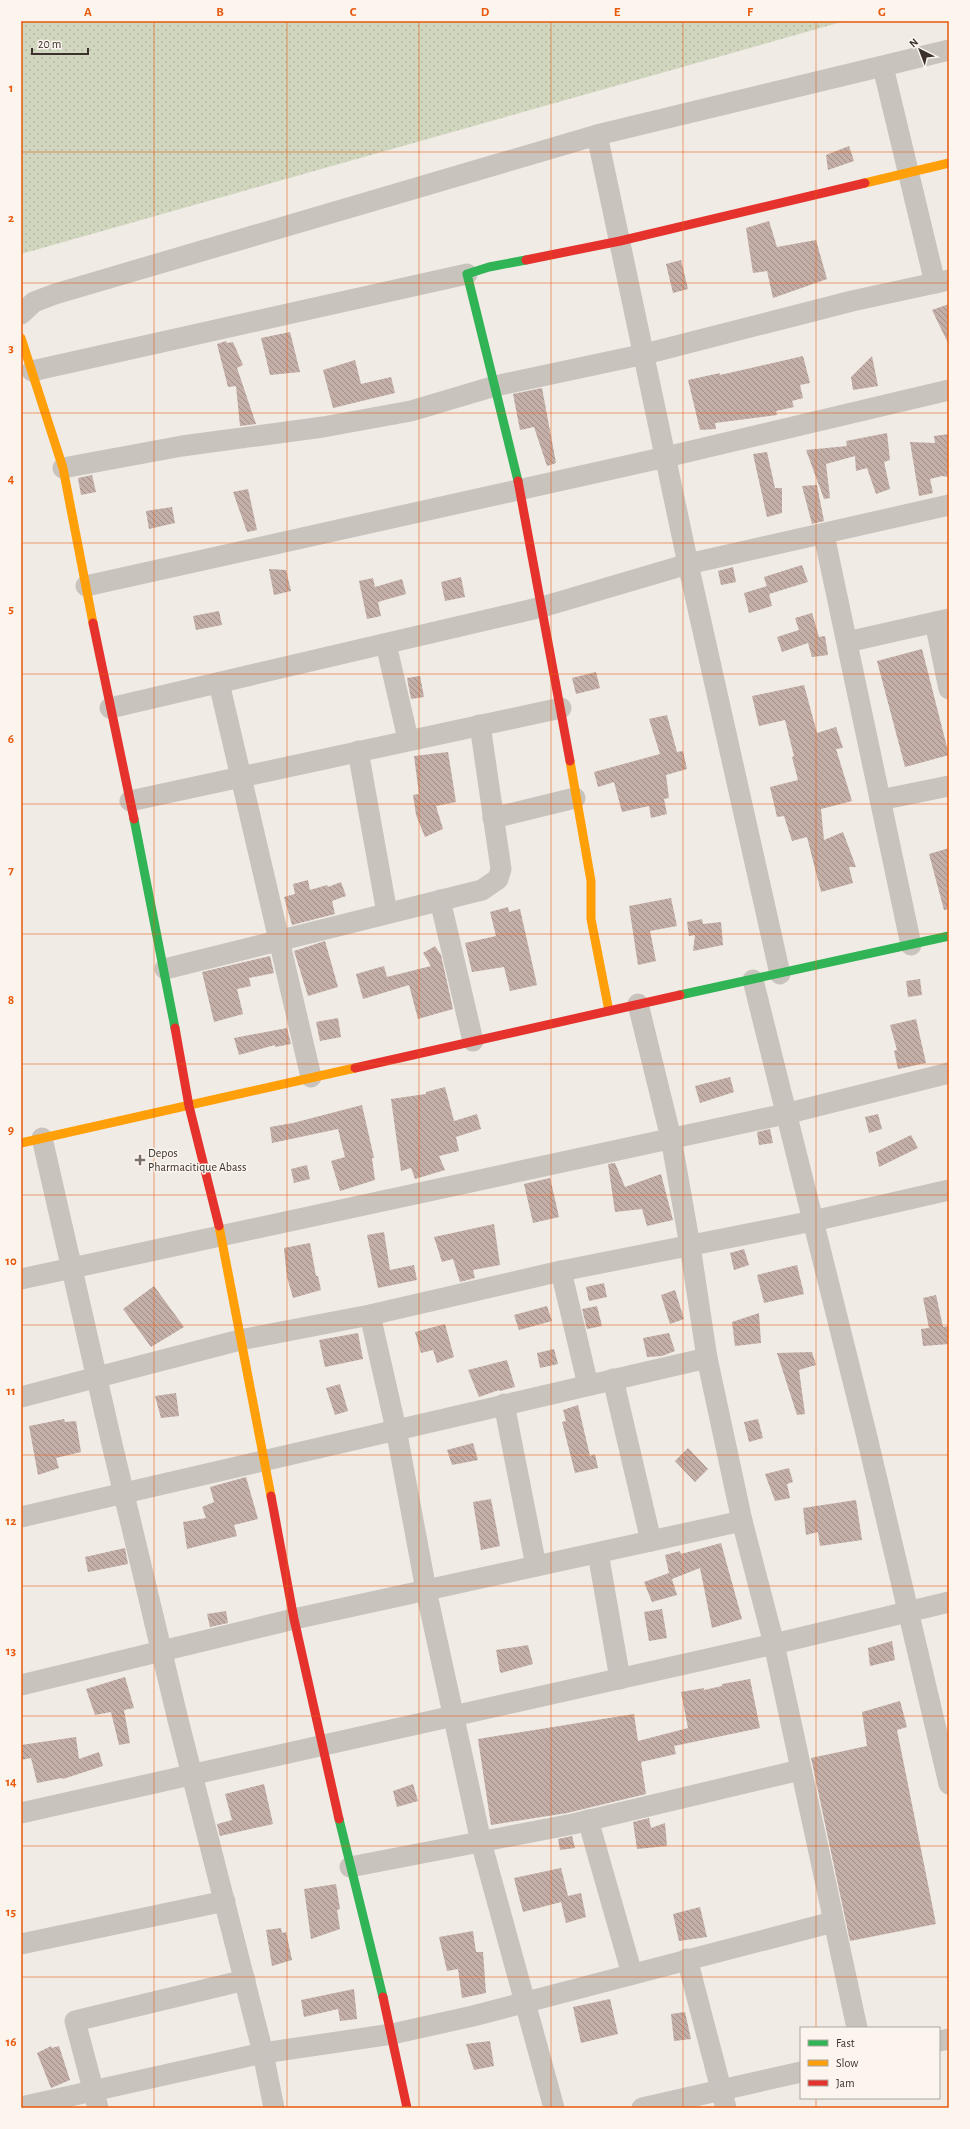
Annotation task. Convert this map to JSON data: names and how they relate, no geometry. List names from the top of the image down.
{
  "places": {
    "health": ["Depos Pharmacitique Abass"]
  },
  "legend": ["Fast", "Slow", "Jam"],
  "scale_bar": "20 m",
  "north": "top left",
  "grid": {
    "columns": [
      "A",
      "B",
      "C",
      "D",
      "E",
      "F",
      "G"
    ],
    "rows": [
      "1",
      "2",
      "3",
      "4",
      "5",
      "6",
      "7",
      "8",
      "9",
      "10",
      "11",
      "12",
      "13",
      "14",
      "15",
      "16"
    ]
  }
}
